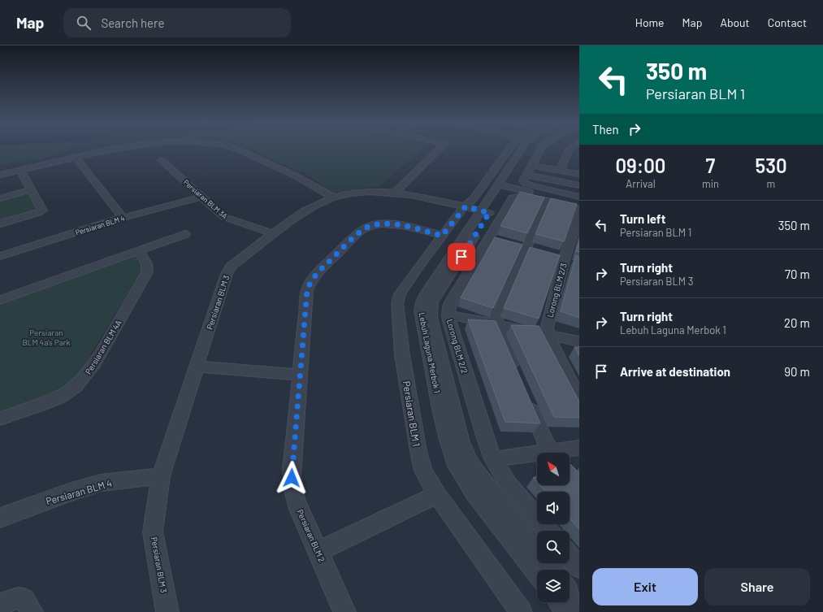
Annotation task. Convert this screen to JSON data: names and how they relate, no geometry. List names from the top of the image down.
{
  "streets": {
    "street": [
      "Persiaran BLM 3A",
      "Persiaran BLM 4",
      "Lorong BLM 2/3",
      "Persiaran BLM 3",
      "Lorong BLM 2/2",
      "Persiaran BLM 4A",
      "Lebuh Laguna Merbok 1",
      "Persiaran BLM 1",
      "Persiaran BLM 2"
    ]
  },
  "crossings": [
    ["Persiaran BLM 3A", "Persiaran BLM 4"],
    ["Persiaran BLM 3A", "Persiaran BLM 3"],
    ["Persiaran BLM 4", "Persiaran BLM 3"],
    ["Persiaran BLM 3", "Lebuh Laguna Merbok 1"],
    ["Persiaran BLM 3", "Persiaran BLM 1"],
    ["Persiaran BLM 1", "Persiaran BLM 2"]
  ],
  "parks": ["Persiaran BLM 4a's Park"],
  "north": "top left",
  "page": {
    "header": "Map",
    "search": "Search here",
    "nav": [
      "Home",
      "Map",
      "About",
      "Contact"
    ],
    "turn": ["350 m", "Persiaran BLM 1"],
    "then": "Then",
    "eta": [
      "09:00",
      "Arrival",
      "7",
      "min",
      "530",
      "m"
    ],
    "list": [
      {
        "name": "Turn left",
        "note": "Persiaran BLM 1",
        "value": "350 m"
      },
      {
        "name": "Turn right",
        "note": "Persiaran BLM 3",
        "value": "70 m"
      },
      {
        "name": "Turn right",
        "note": "Lebuh Laguna Merbok 1",
        "value": "20 m"
      },
      {
        "name": "Arrive at destination",
        "value": "90 m"
      }
    ],
    "buttons": ["Exit", "Share"]
  }
}
